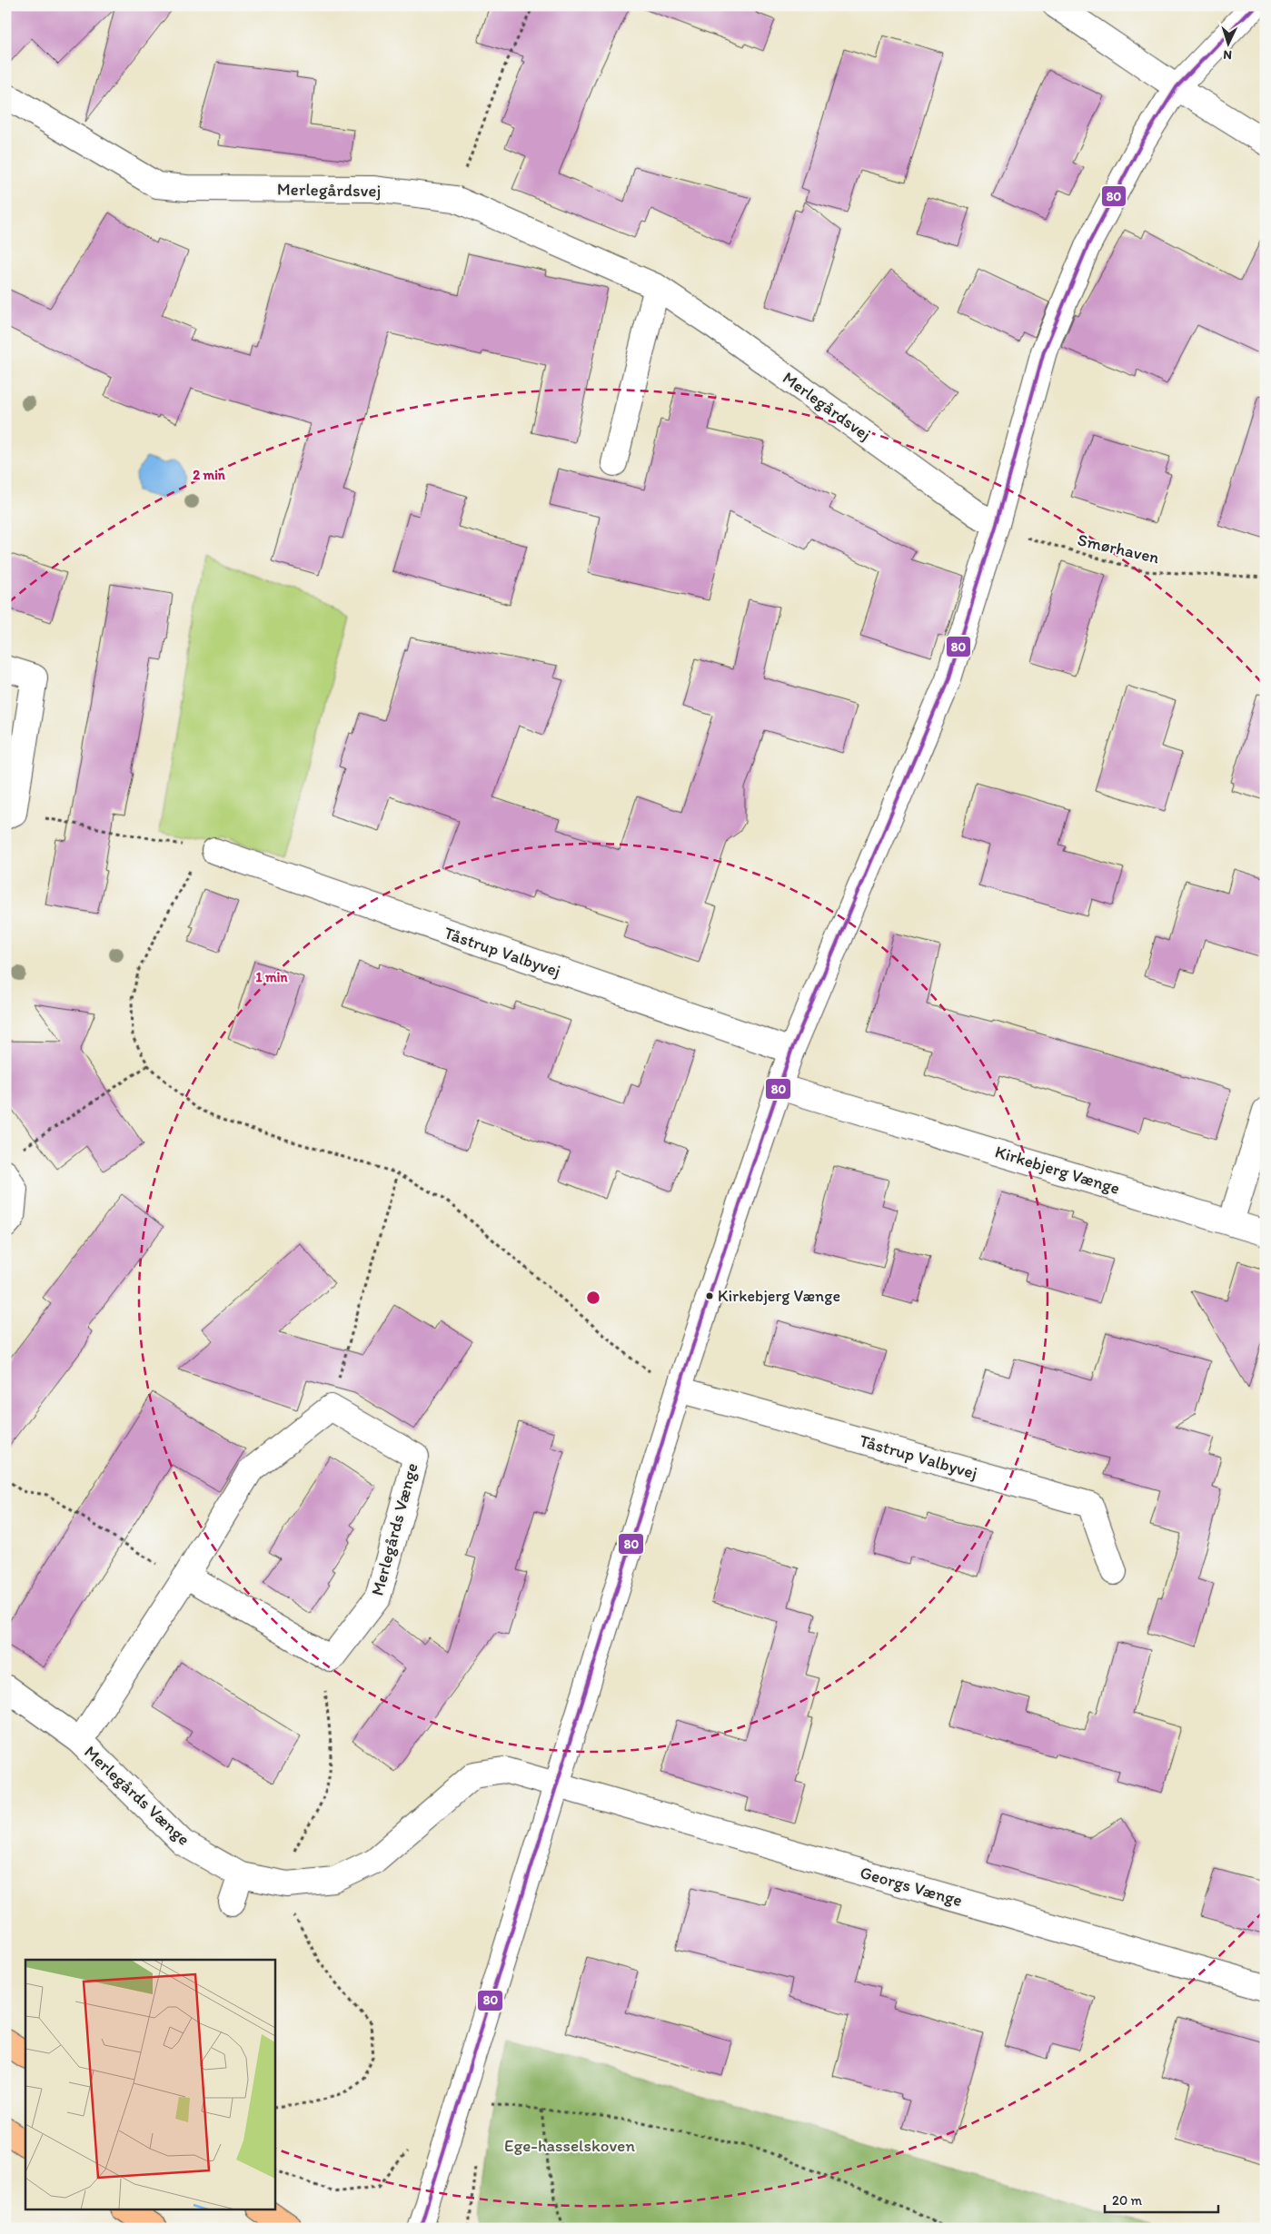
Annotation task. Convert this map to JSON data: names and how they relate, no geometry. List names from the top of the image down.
{
  "streets": {
    "street": [
      "Merlegårdsvej",
      "Tåstrup Valbyvej",
      "Kirkebjerg Vænge",
      "Merlegårds Vænge",
      "Georgs Vænge"
    ],
    "path": ["Smørhaven"]
  },
  "crossings": [
    ["Merlegårdsvej", "Smørhaven"],
    ["Merlegårds Vænge", "Georgs Vænge"]
  ],
  "parks": ["Ege-hasselskoven"],
  "places": ["Kirkebjerg Vænge"],
  "lines": ["transit line 80"],
  "scale_bar": "20 m",
  "north": "bottom",
  "rings": ["2 min", "1 min"]
}
